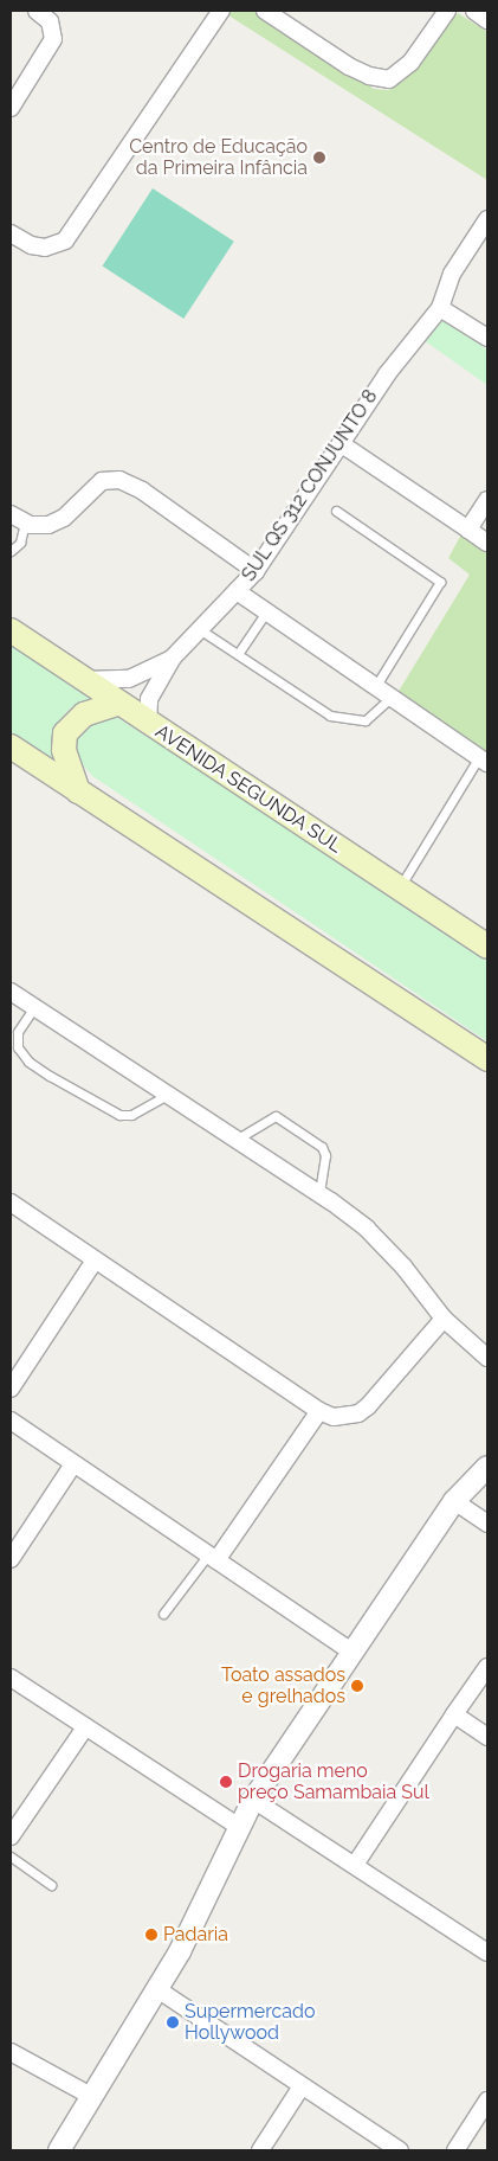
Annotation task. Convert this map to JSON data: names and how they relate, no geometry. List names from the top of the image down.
{
  "streets": {
    "main road": ["AVENIDA SEGUNDA SUL"],
    "street": ["SUL QS 312 CONJUNTO 8"]
  },
  "crossings": [
    ["SUL QS 312 CONJUNTO 8", "AVENIDA SEGUNDA SUL"]
  ],
  "places": [
    "Centro de Educação da Primeira Infância",
    "Toato assados e grelhados",
    "Drogaria meno preço Samambaia Sul",
    "Padaria",
    "Supermercado Hollywood"
  ]
}
